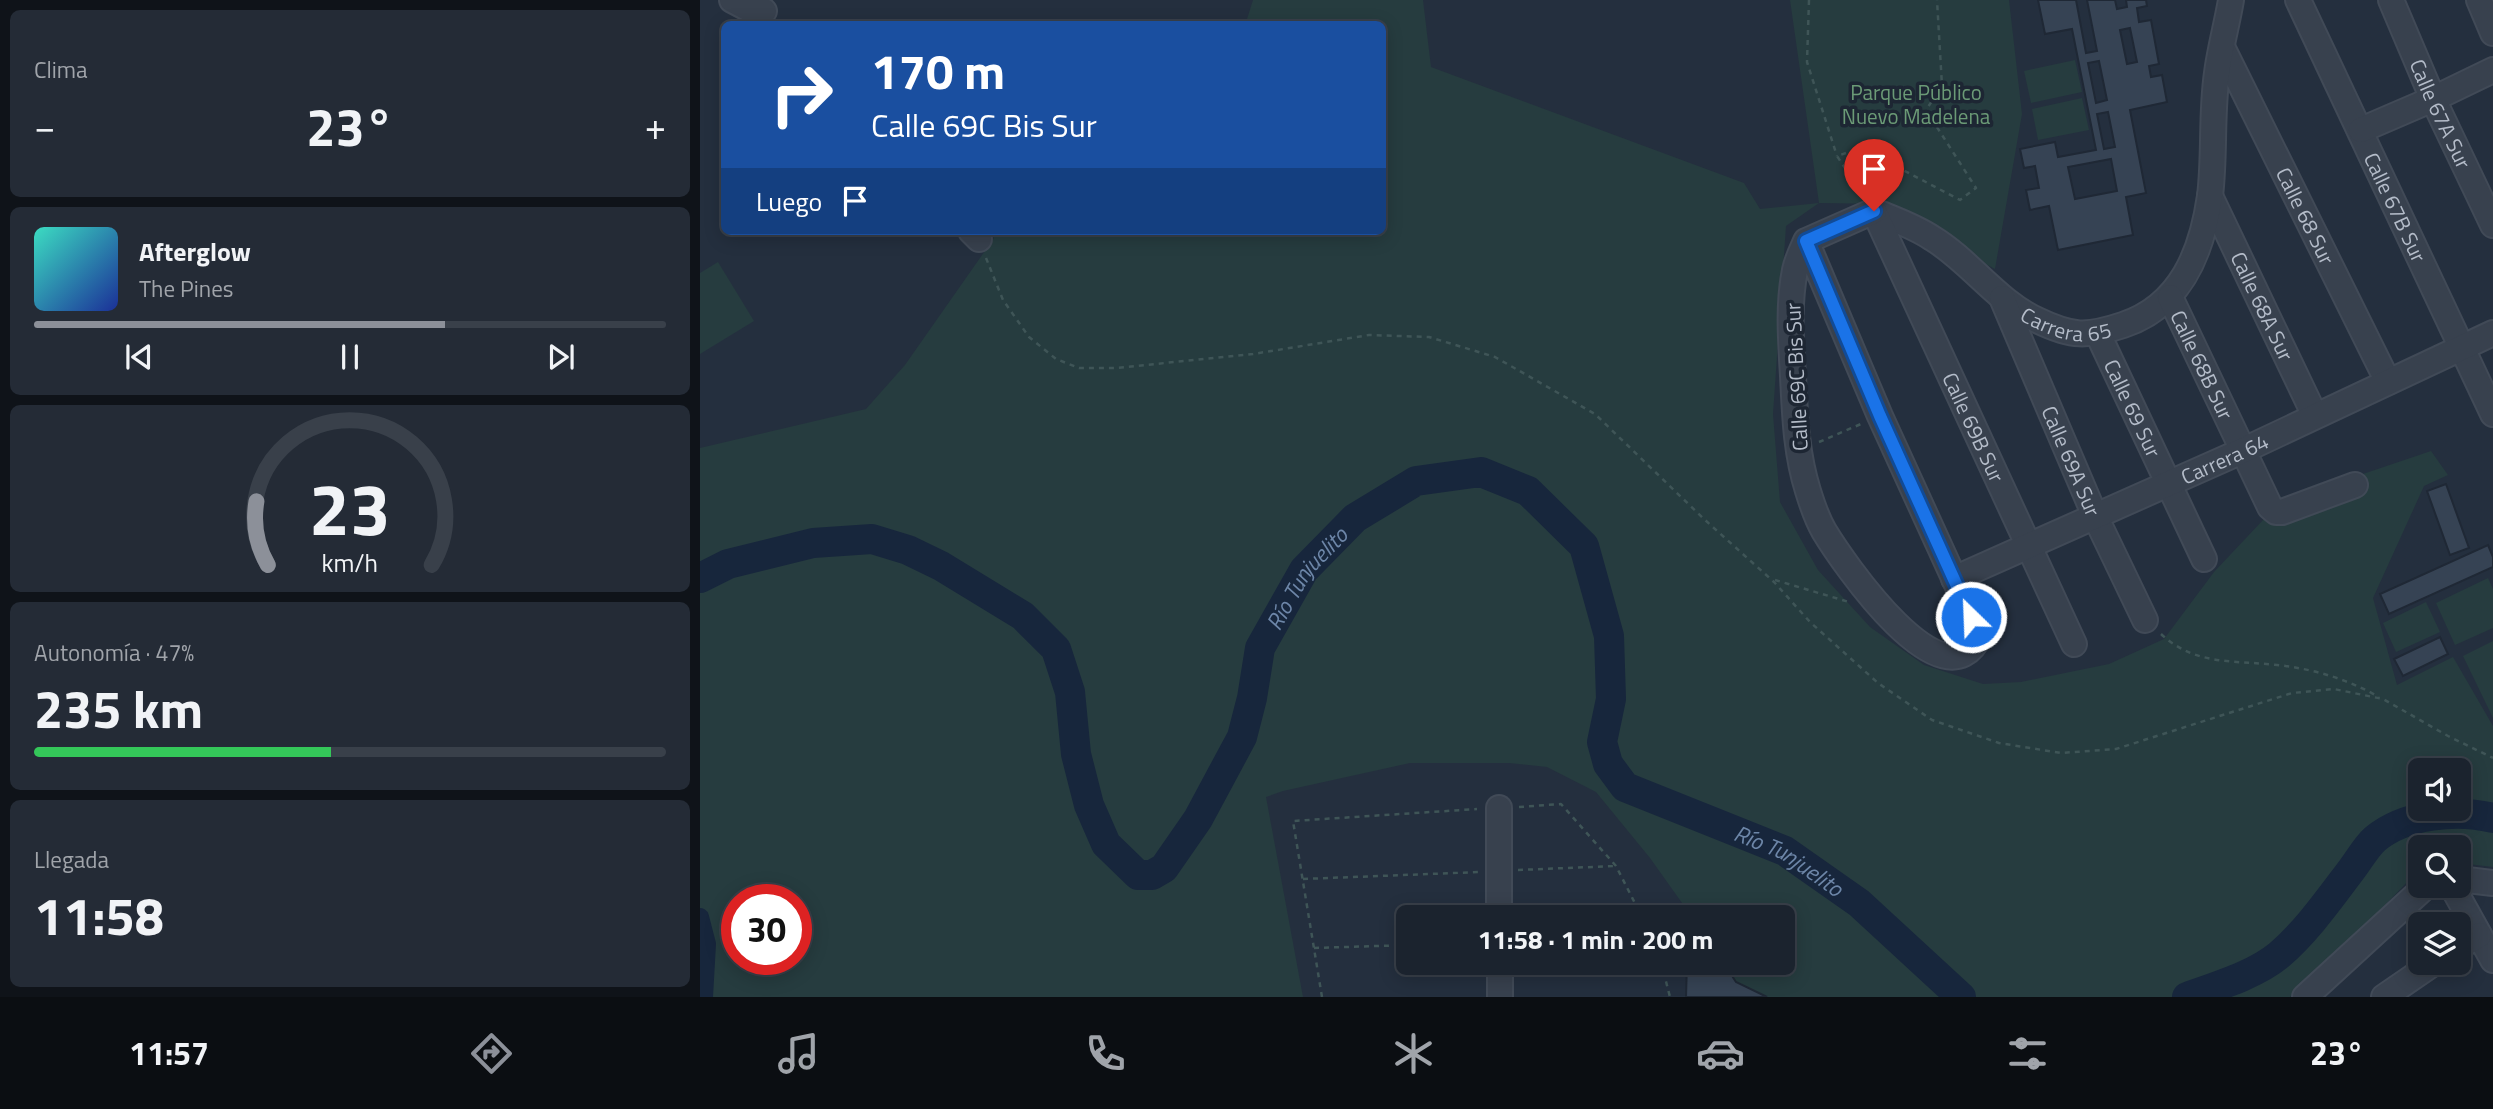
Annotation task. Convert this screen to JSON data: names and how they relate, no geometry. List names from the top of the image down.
{
  "streets": {
    "street": [
      "Calle 67A Sur",
      "Calle 67B Sur",
      "Calle 68 Sur",
      "Calle 68A Sur",
      "Carrera 65",
      "Calle 68B Sur",
      "Calle 69C Bis Sur",
      "Calle 69 Sur",
      "Calle 69B Sur",
      "Carrera 64",
      "Calle 69A Sur"
    ]
  },
  "crossings": [
    ["Calle 67B Sur", "Carrera 64"],
    ["Calle 68 Sur", "Carrera 65"],
    ["Calle 68 Sur", "Carrera 64"],
    ["Calle 68A Sur", "Carrera 65"],
    ["Calle 68A Sur", "Carrera 64"],
    ["Carrera 65", "Calle 68B Sur"],
    ["Carrera 65", "Calle 69 Sur"],
    ["Carrera 65", "Calle 69B Sur"],
    ["Carrera 65", "Calle 69A Sur"],
    ["Calle 68B Sur", "Carrera 64"],
    ["Calle 69C Bis Sur", "Carrera 64"],
    ["Calle 69 Sur", "Carrera 64"],
    ["Calle 69B Sur", "Carrera 64"],
    ["Carrera 64", "Calle 69A Sur"]
  ],
  "water": ["Río Tunjuelito"],
  "parks": ["Parque Público Nuevo Madelena"],
  "page": {
    "tile": [
      "Clima",
      ["Autonomía · 47%", "235 km"],
      ["Llegada", "11:58"]
    ],
    "turn": ["170 m", "Calle 69C Bis Sur"],
    "heat": ["−", "23°", "+"],
    "then": "Luego",
    "song": ["Afterglow", "The Pines"],
    "limit": "30",
    "trip": "11:58 · 1 min · 200 m",
    "tabs": ["11:57", "23°"],
    "gauge": ["23", "km/h"]
  }
}
